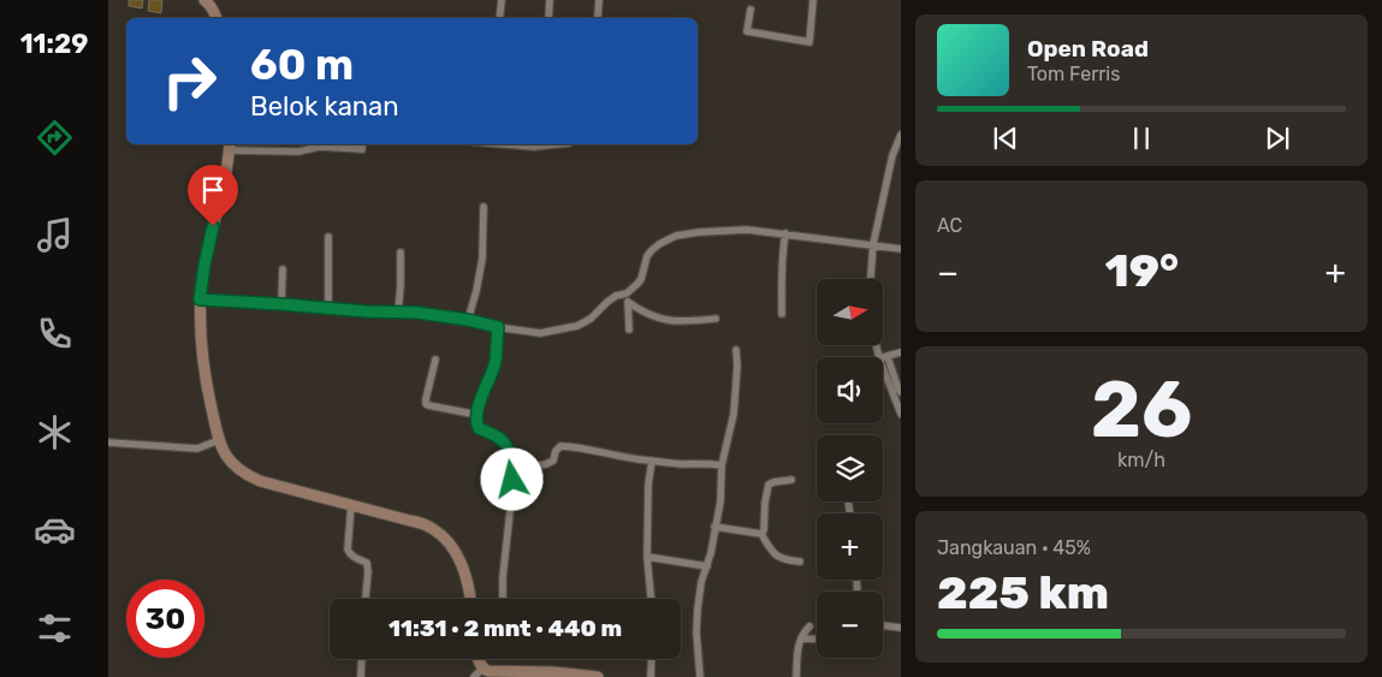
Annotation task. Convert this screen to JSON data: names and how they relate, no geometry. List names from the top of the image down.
{
  "north": "right",
  "page": {
    "tabs": "11:29",
    "turn": ["60 m", "Belok kanan"],
    "song": ["Open Road", "Tom Ferris"],
    "tile": [
      "AC",
      ["26", "km/h"],
      ["Jangkauan · 45%", "225 km"]
    ],
    "heat": ["−", "19°", "+"],
    "map_buttons": ["+", "−"],
    "limit": "30",
    "trip": "11:31 · 2 mnt · 440 m"
  }
}
